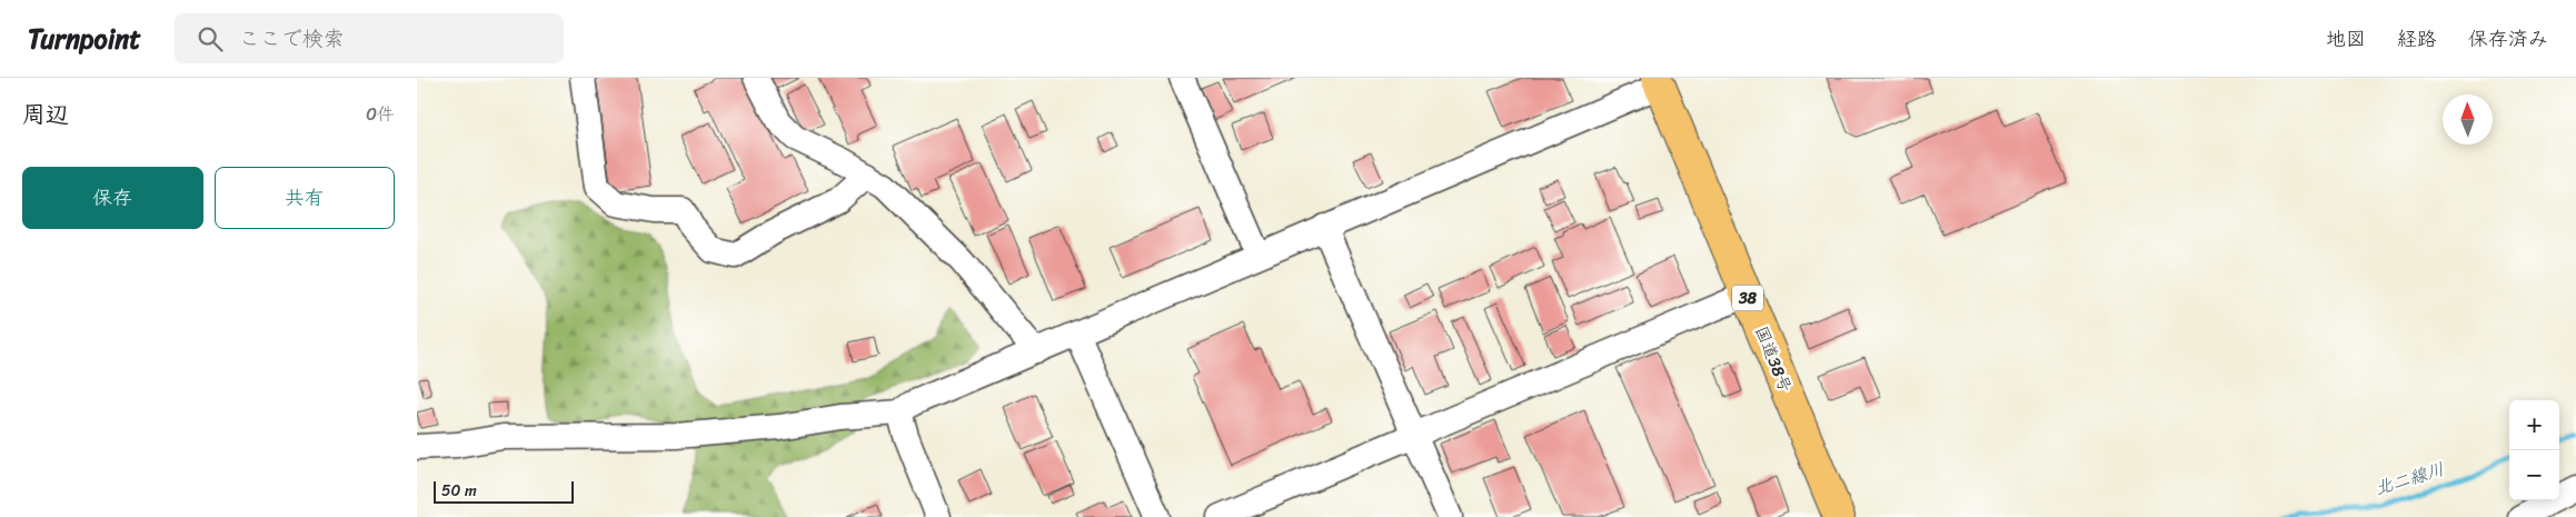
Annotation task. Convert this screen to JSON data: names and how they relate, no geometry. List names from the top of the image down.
{
  "streets": {
    "highway": ["38", "国道38号"]
  },
  "water": ["北二線川"],
  "scale_bar": "50 m",
  "north": "top",
  "page": {
    "header": "Turnpoint",
    "search": "ここで検索",
    "nav": ["地図", "経路", "保存済み"],
    "heading": ["周辺", "0件"],
    "buttons": ["保存", "共有"],
    "map_buttons": ["+", "−"],
    "scale": "50 m"
  }
}
